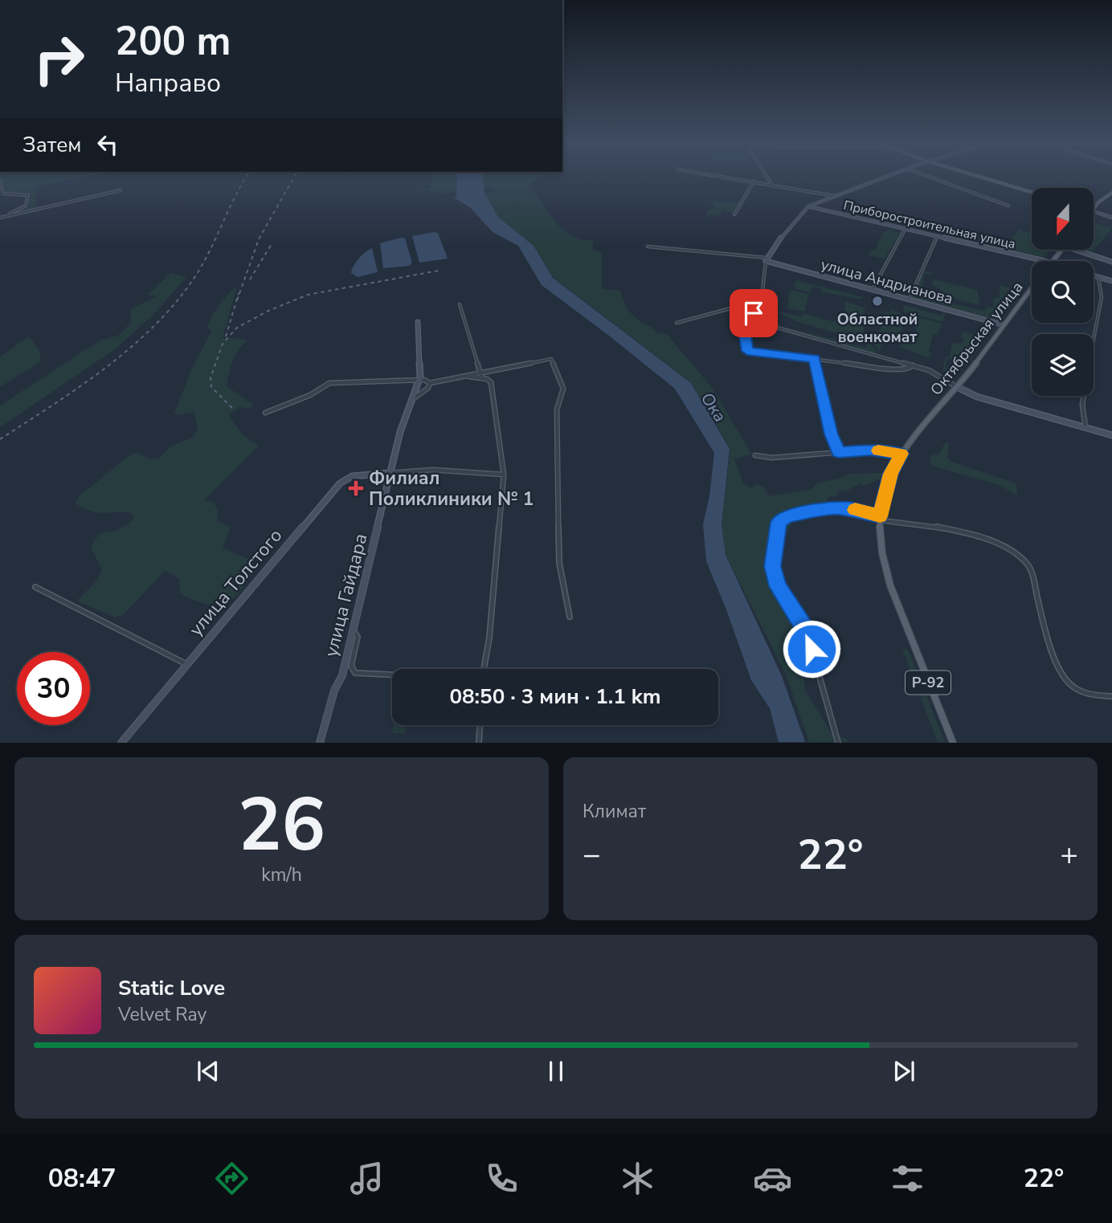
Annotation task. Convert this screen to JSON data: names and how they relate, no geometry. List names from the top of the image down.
{
  "streets": {
    "main road": ["Октябрьская улица", "Р-92"],
    "street": [
      "Приборостроительная улица",
      "улица Андрианова",
      "улица Толстого",
      "улица Гайдара"
    ]
  },
  "crossings": [
    ["улица Андрианова", "Октябрьская улица"],
    ["Октябрьская улица", "Р-92"],
    ["улица Толстого", "улица Гайдара"]
  ],
  "water": ["Ока"],
  "places": {
    "other": ["Областной военкомат"],
    "health": ["Филиал Поликлиники № 1"]
  },
  "north": "bottom",
  "page": {
    "turn": ["200 m", "Направо"],
    "then": "Затем",
    "limit": "30",
    "trip": "08:50 · 3 мин · 1.1 km",
    "tile": [
      ["26", "km/h"],
      "Климат"
    ],
    "heat": ["−", "22°", "+"],
    "song": ["Static Love", "Velvet Ray"],
    "tabs": ["08:47", "22°"]
  }
}
